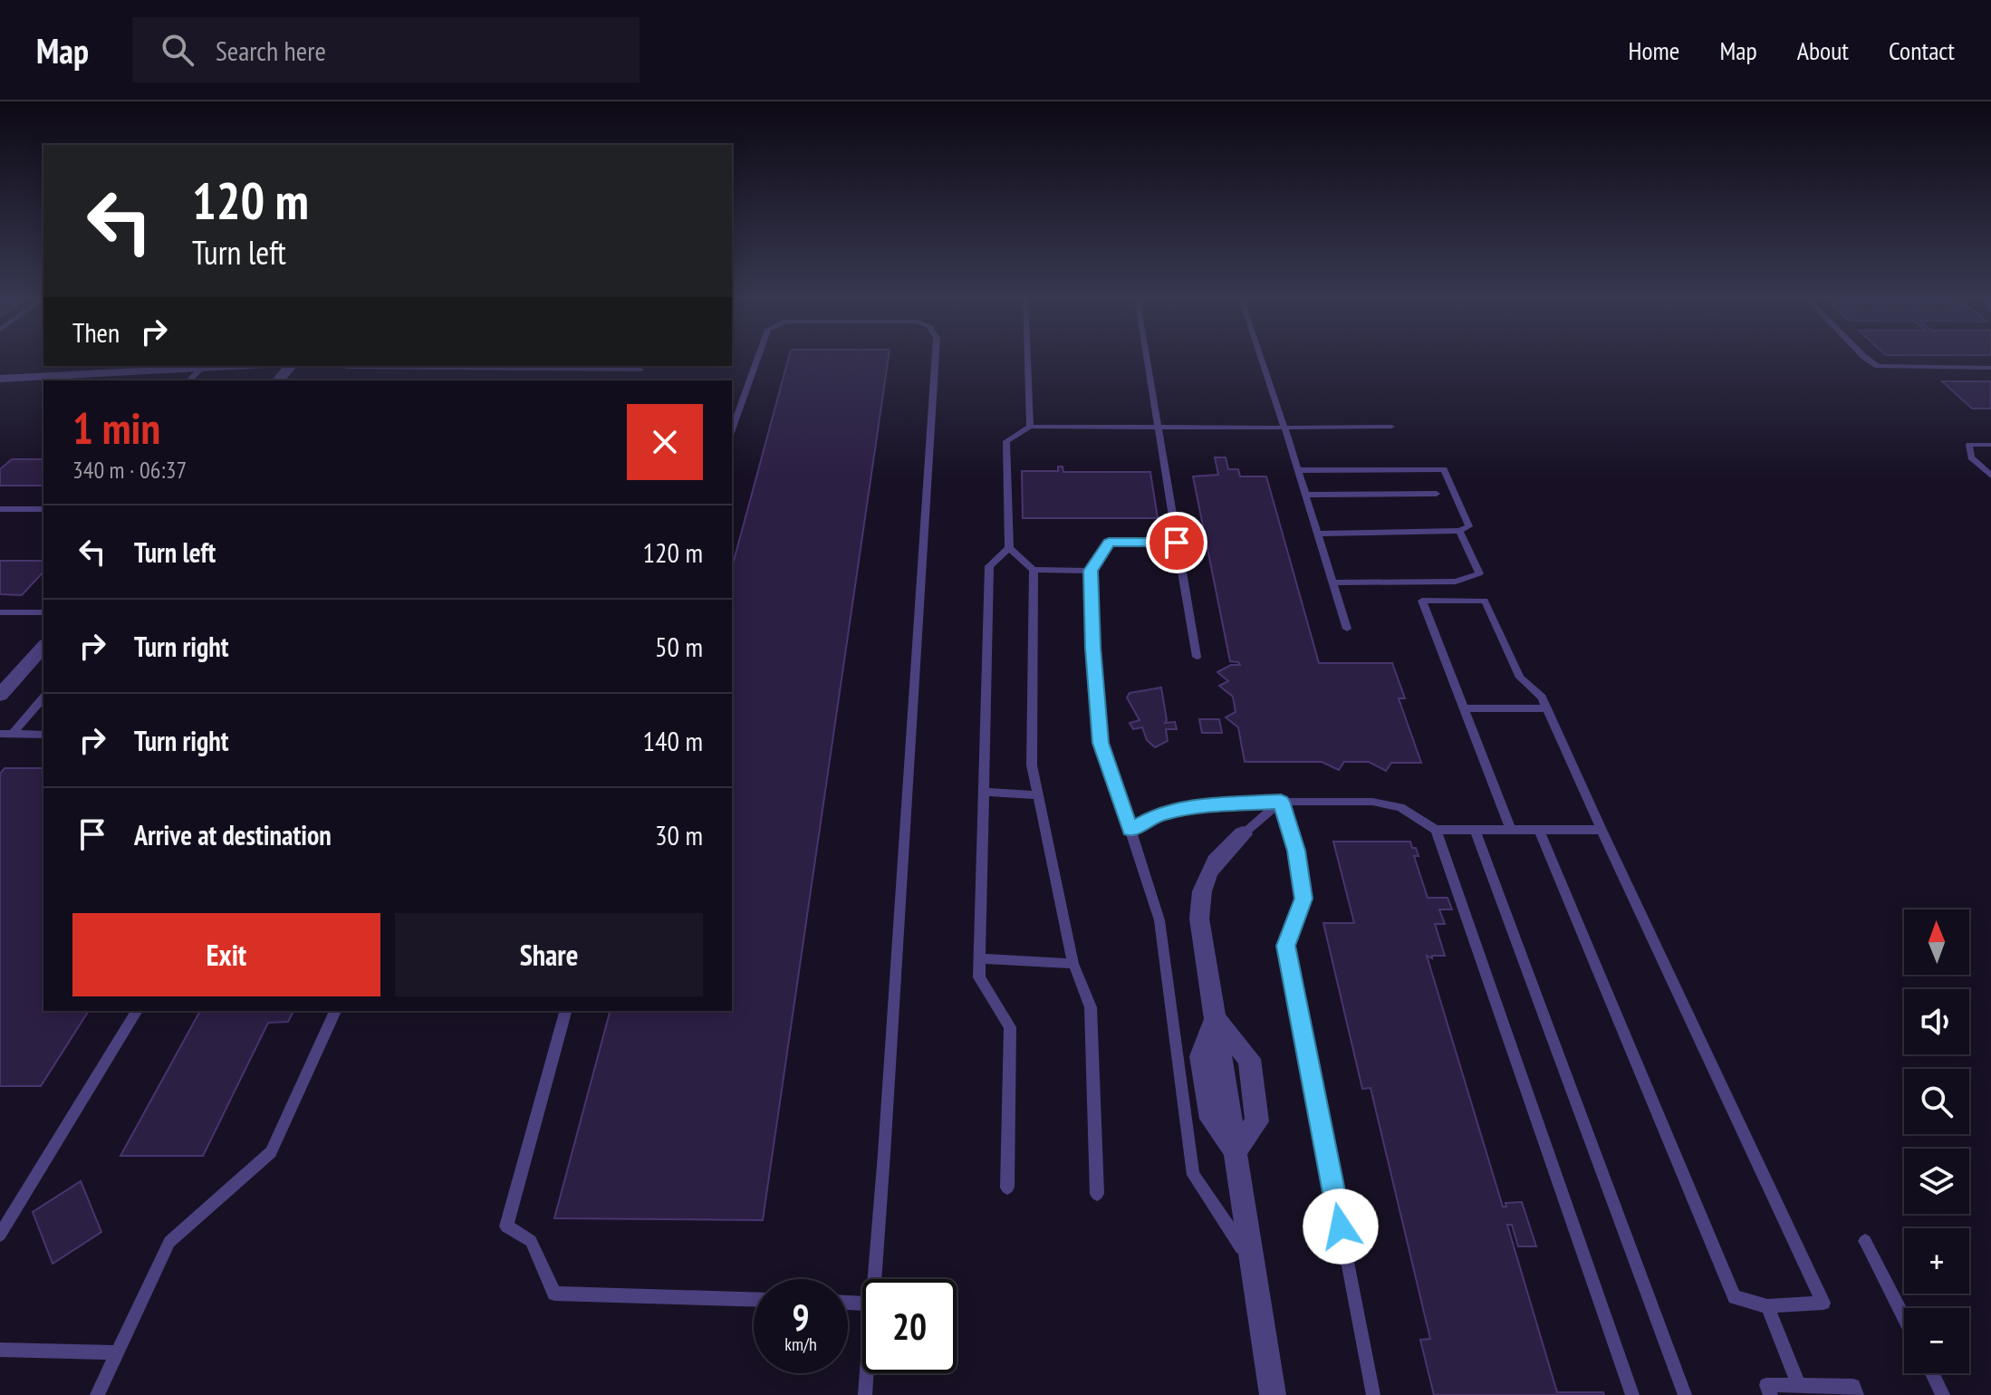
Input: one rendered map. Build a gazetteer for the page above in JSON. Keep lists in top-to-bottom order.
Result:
{
  "north": "top",
  "page": {
    "header": "Map",
    "search": "Search here",
    "nav": [
      "Home",
      "Map",
      "About",
      "Contact"
    ],
    "turn": ["120 m", "Turn left"],
    "then": "Then",
    "heading": ["1 min", "340 m · 06:37"],
    "list": [
      {
        "name": "Turn left",
        "value": "120 m"
      },
      {
        "name": "Turn right",
        "value": "50 m"
      },
      {
        "name": "Turn right",
        "value": "140 m"
      },
      {
        "name": "Arrive at destination",
        "value": "30 m"
      }
    ],
    "buttons": ["Exit", "Share"],
    "map_buttons": ["+", "−"],
    "speed": "9 km/h",
    "limit": "20"
  }
}
